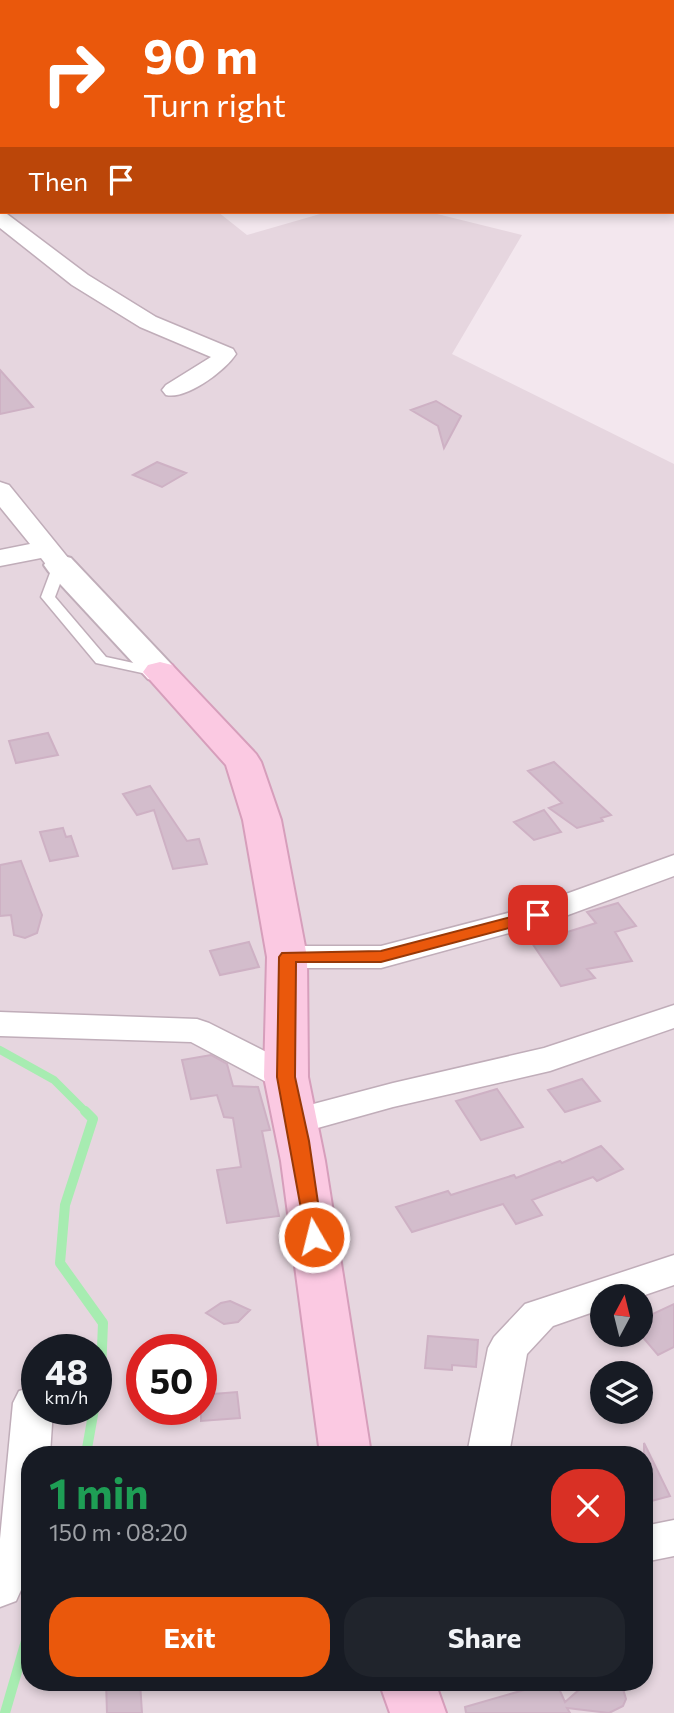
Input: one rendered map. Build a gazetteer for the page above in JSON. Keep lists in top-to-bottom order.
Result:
{
  "north": "top",
  "page": {
    "turn": ["90 m", "Turn right"],
    "then": "Then",
    "speed": "48 km/h",
    "limit": "50",
    "heading": ["1 min", "150 m · 08:20"],
    "buttons": ["Exit", "Share"]
  }
}
